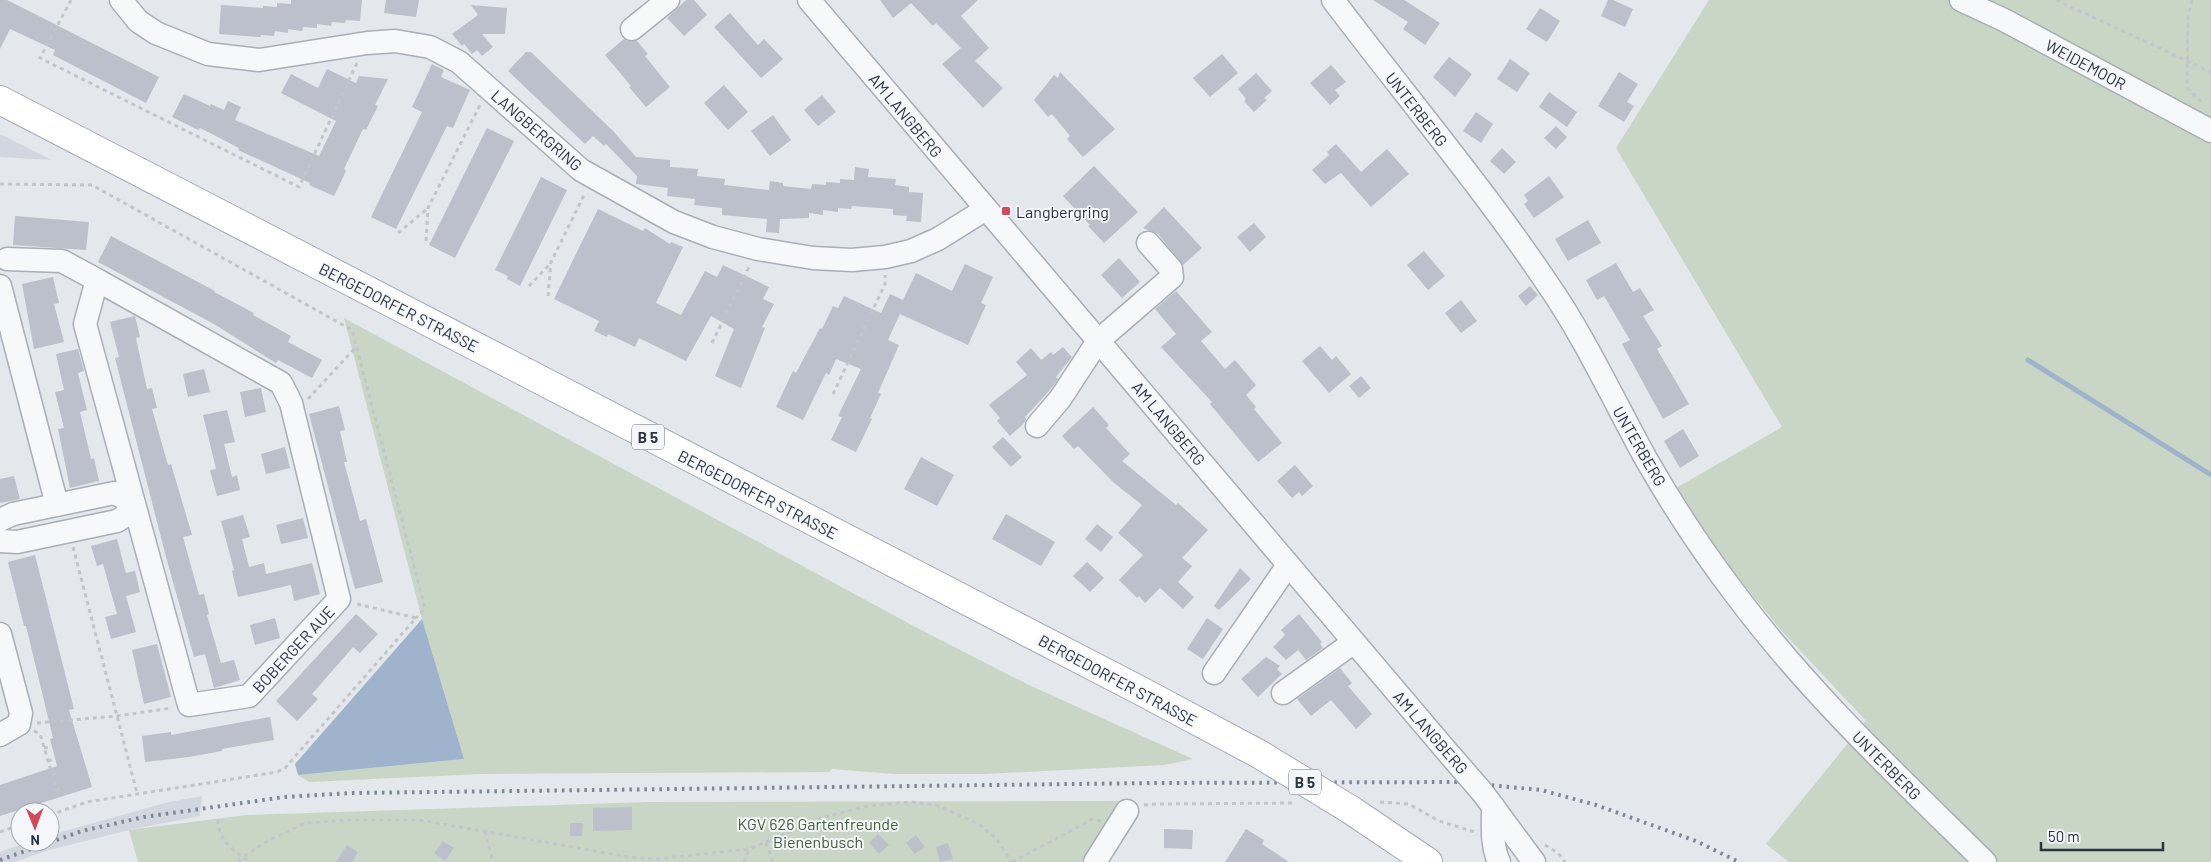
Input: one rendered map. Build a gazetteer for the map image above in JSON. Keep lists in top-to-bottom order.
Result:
{
  "streets": {
    "main road": ["BERGEDORFER STRASSE", "B 5"],
    "street": [
      "WEIDEMOOR",
      "UNTERBERG",
      "AM LANGBERG",
      "LANGBERGRING",
      "BOBERGER AUE"
    ]
  },
  "crossings": [
    ["AM LANGBERG", "LANGBERGRING"]
  ],
  "parks": ["KGV 626 Gartenfreunde Bienenbusch"],
  "places": {
    "transit": ["Langbergring"]
  },
  "scale_bar": "50 m",
  "north": "bottom"
}
